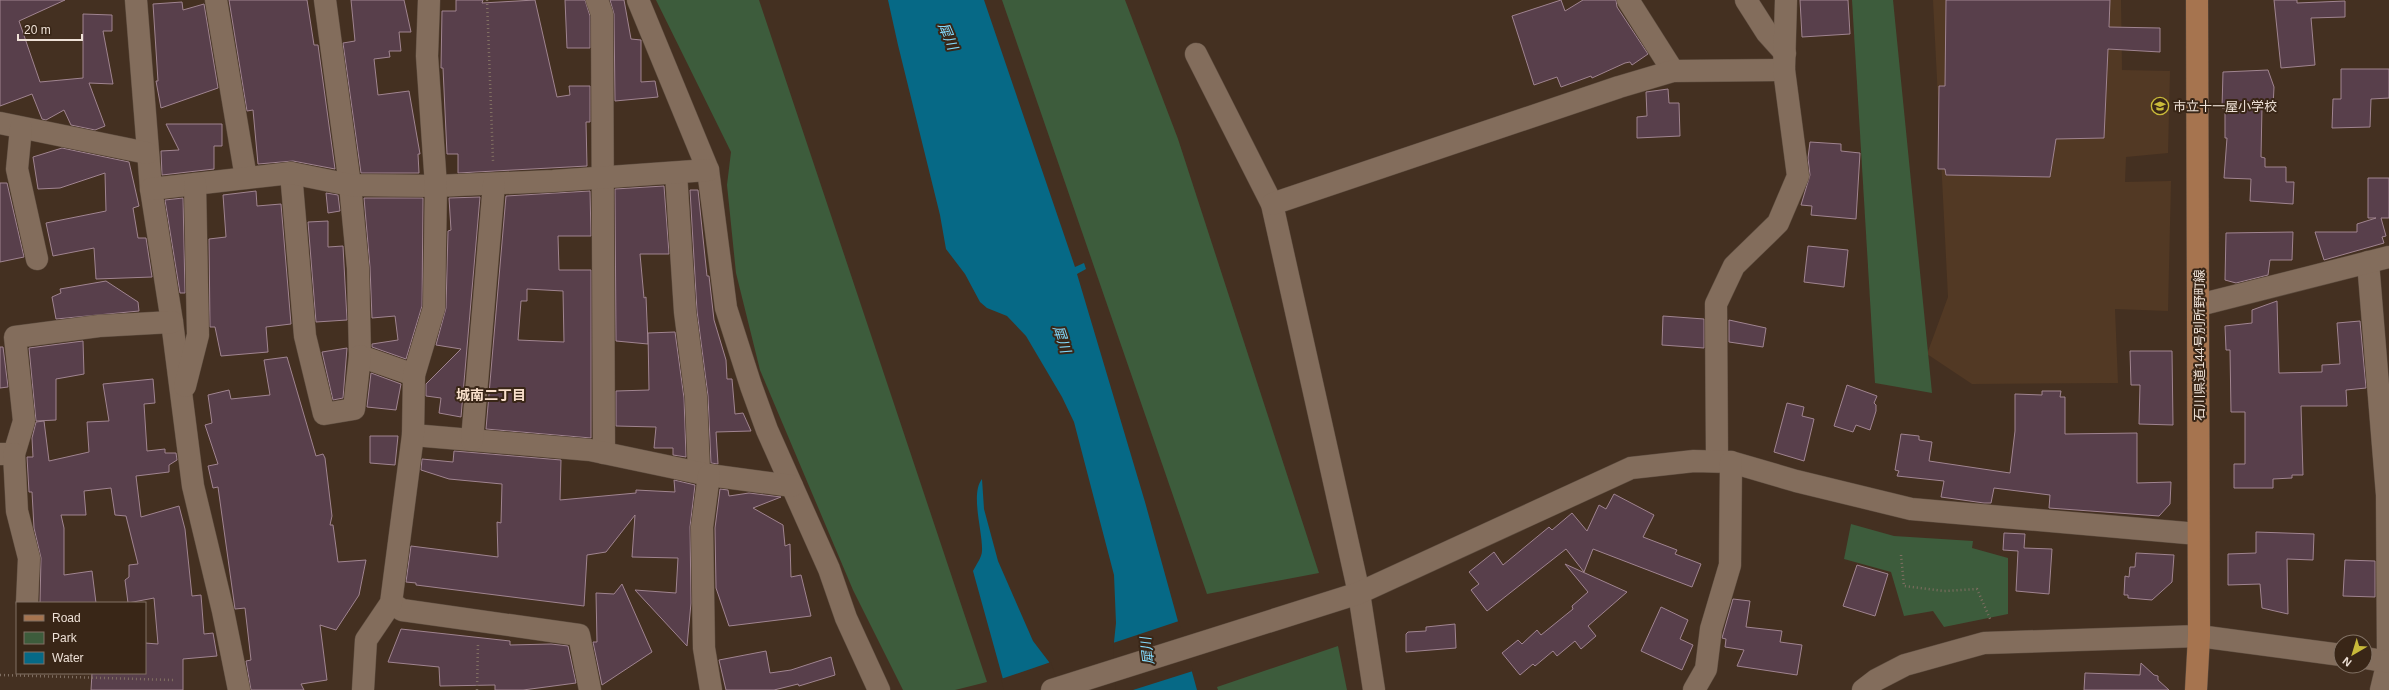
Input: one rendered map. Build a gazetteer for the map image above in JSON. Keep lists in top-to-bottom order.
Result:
{
  "streets": {
    "main road": ["石川県道144号別所野町線"]
  },
  "districts": ["城南二丁目"],
  "water": ["犀川"],
  "places": {
    "school or university": ["市立十一屋小学校"]
  },
  "legend": ["Road", "Park", "Water"],
  "scale_bar": "20 m",
  "north": "bottom left"
}
